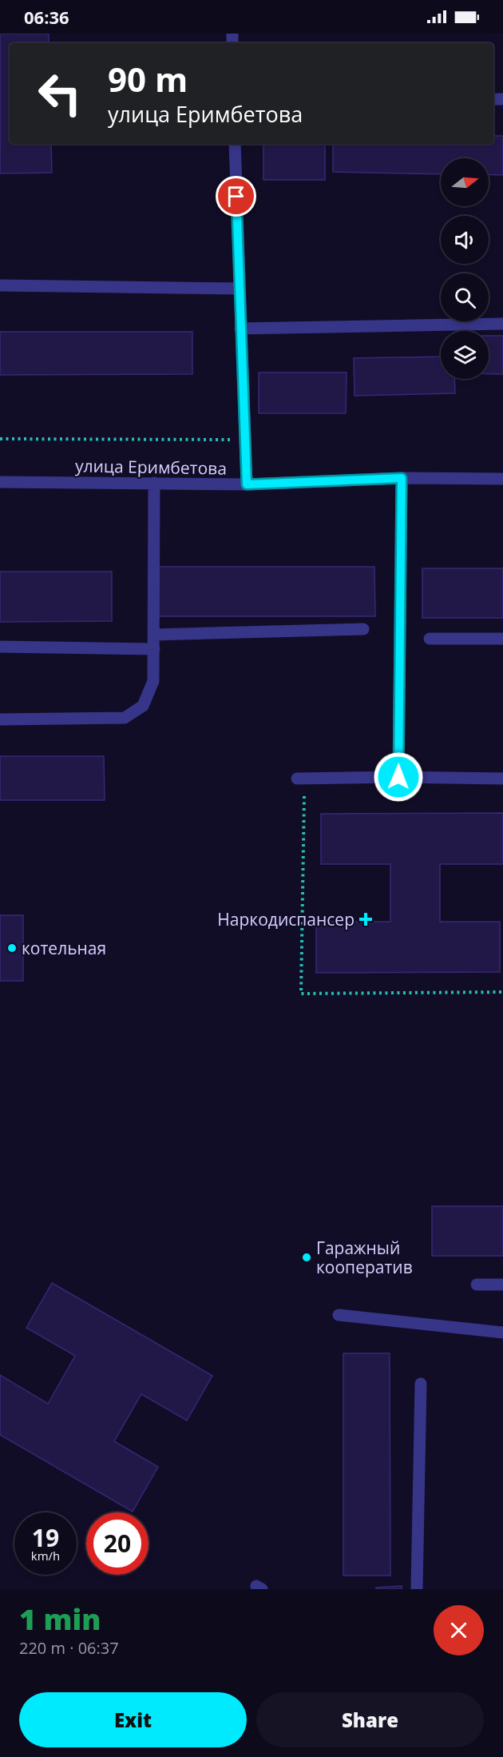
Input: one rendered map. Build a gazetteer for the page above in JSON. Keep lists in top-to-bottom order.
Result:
{
  "streets": {
    "street": ["улица Еримбетова"]
  },
  "places": {
    "health": ["Наркодиспансер"],
    "other": ["котельная", "Гаражный кооператив"]
  },
  "north": "right",
  "page": {
    "status": "06:36",
    "turn": ["90 m", "улица Еримбетова"],
    "speed": "19 km/h",
    "limit": "20",
    "heading": ["1 min", "220 m · 06:37"],
    "buttons": ["Exit", "Share"]
  }
}
